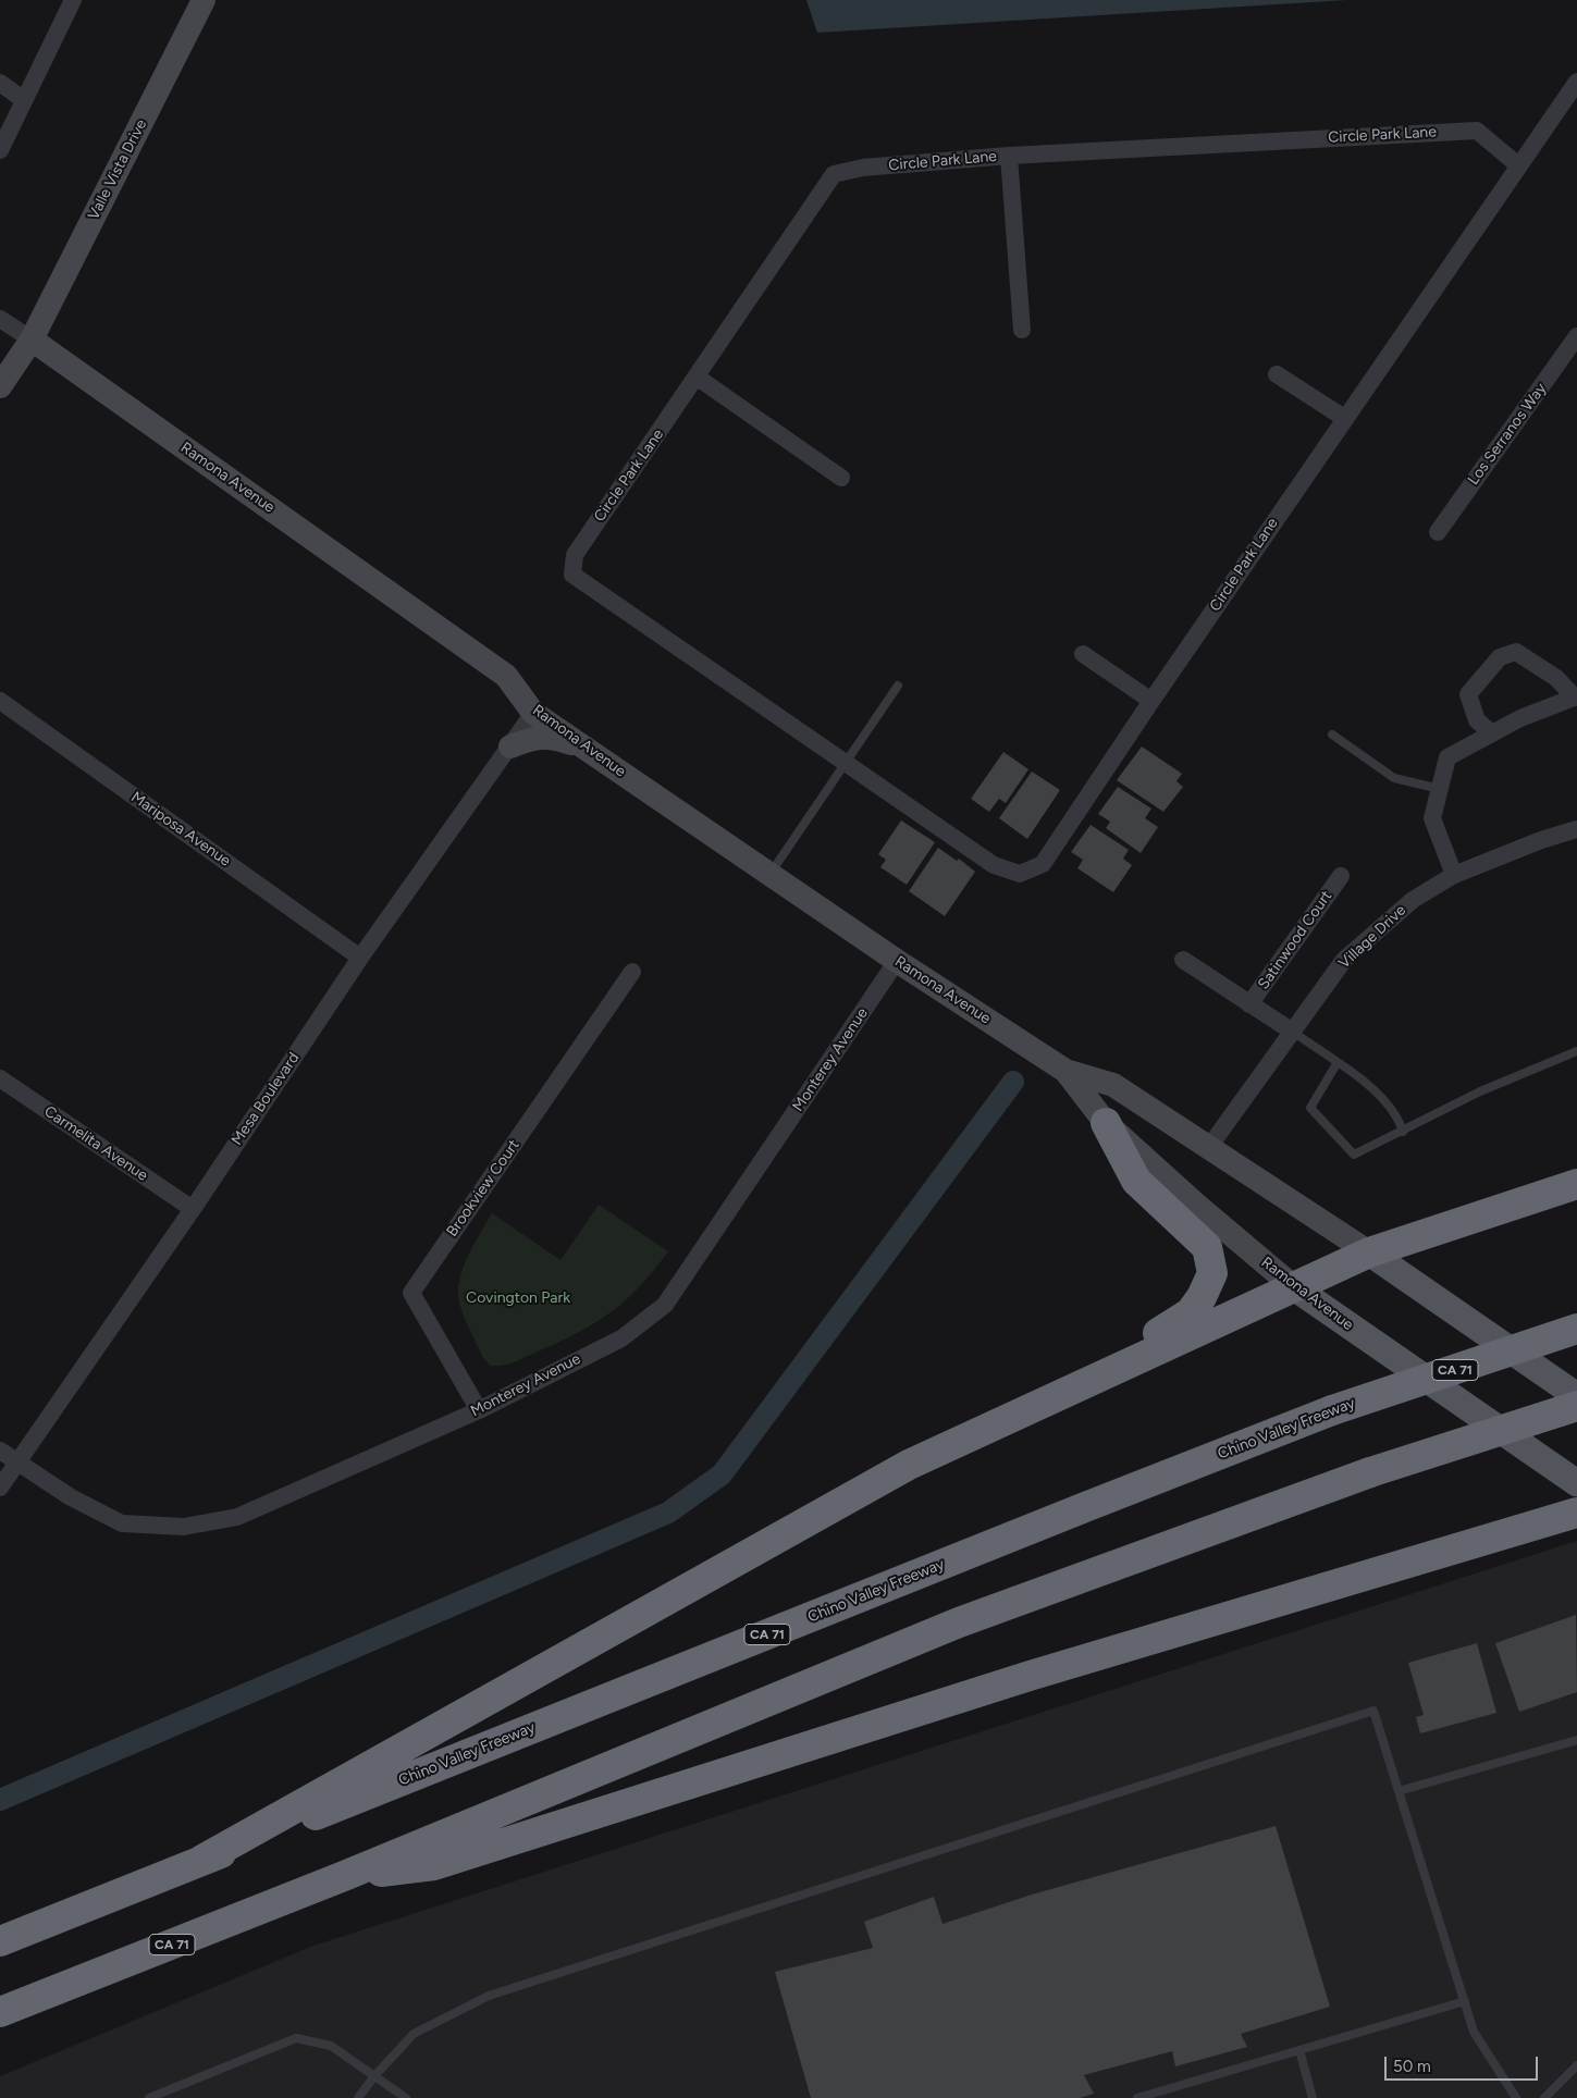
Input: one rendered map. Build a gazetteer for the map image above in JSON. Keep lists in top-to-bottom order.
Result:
{
  "streets": {
    "highway": ["CA 71", "Chino Valley Freeway"],
    "main road": ["Ramona Avenue"],
    "street": [
      "Circle Park Lane",
      "Valle Vista Drive",
      "Los Serranos Way",
      "Mariposa Avenue",
      "Village Drive",
      "Satinwood Court",
      "Monterey Avenue",
      "Mesa Boulevard",
      "Carmelita Avenue",
      "Brookview Court"
    ]
  },
  "crossings": [
    ["Valle Vista Drive", "Ramona Avenue"],
    ["Ramona Avenue", "Village Drive"],
    ["Ramona Avenue", "Monterey Avenue"],
    ["Ramona Avenue", "Mesa Boulevard"],
    ["Mariposa Avenue", "Mesa Boulevard"],
    ["Village Drive", "Satinwood Court"],
    ["Monterey Avenue", "Mesa Boulevard"],
    ["Monterey Avenue", "Brookview Court"],
    ["Mesa Boulevard", "Carmelita Avenue"]
  ],
  "parks": ["Covington Park"],
  "scale_bar": "50 m"
}
